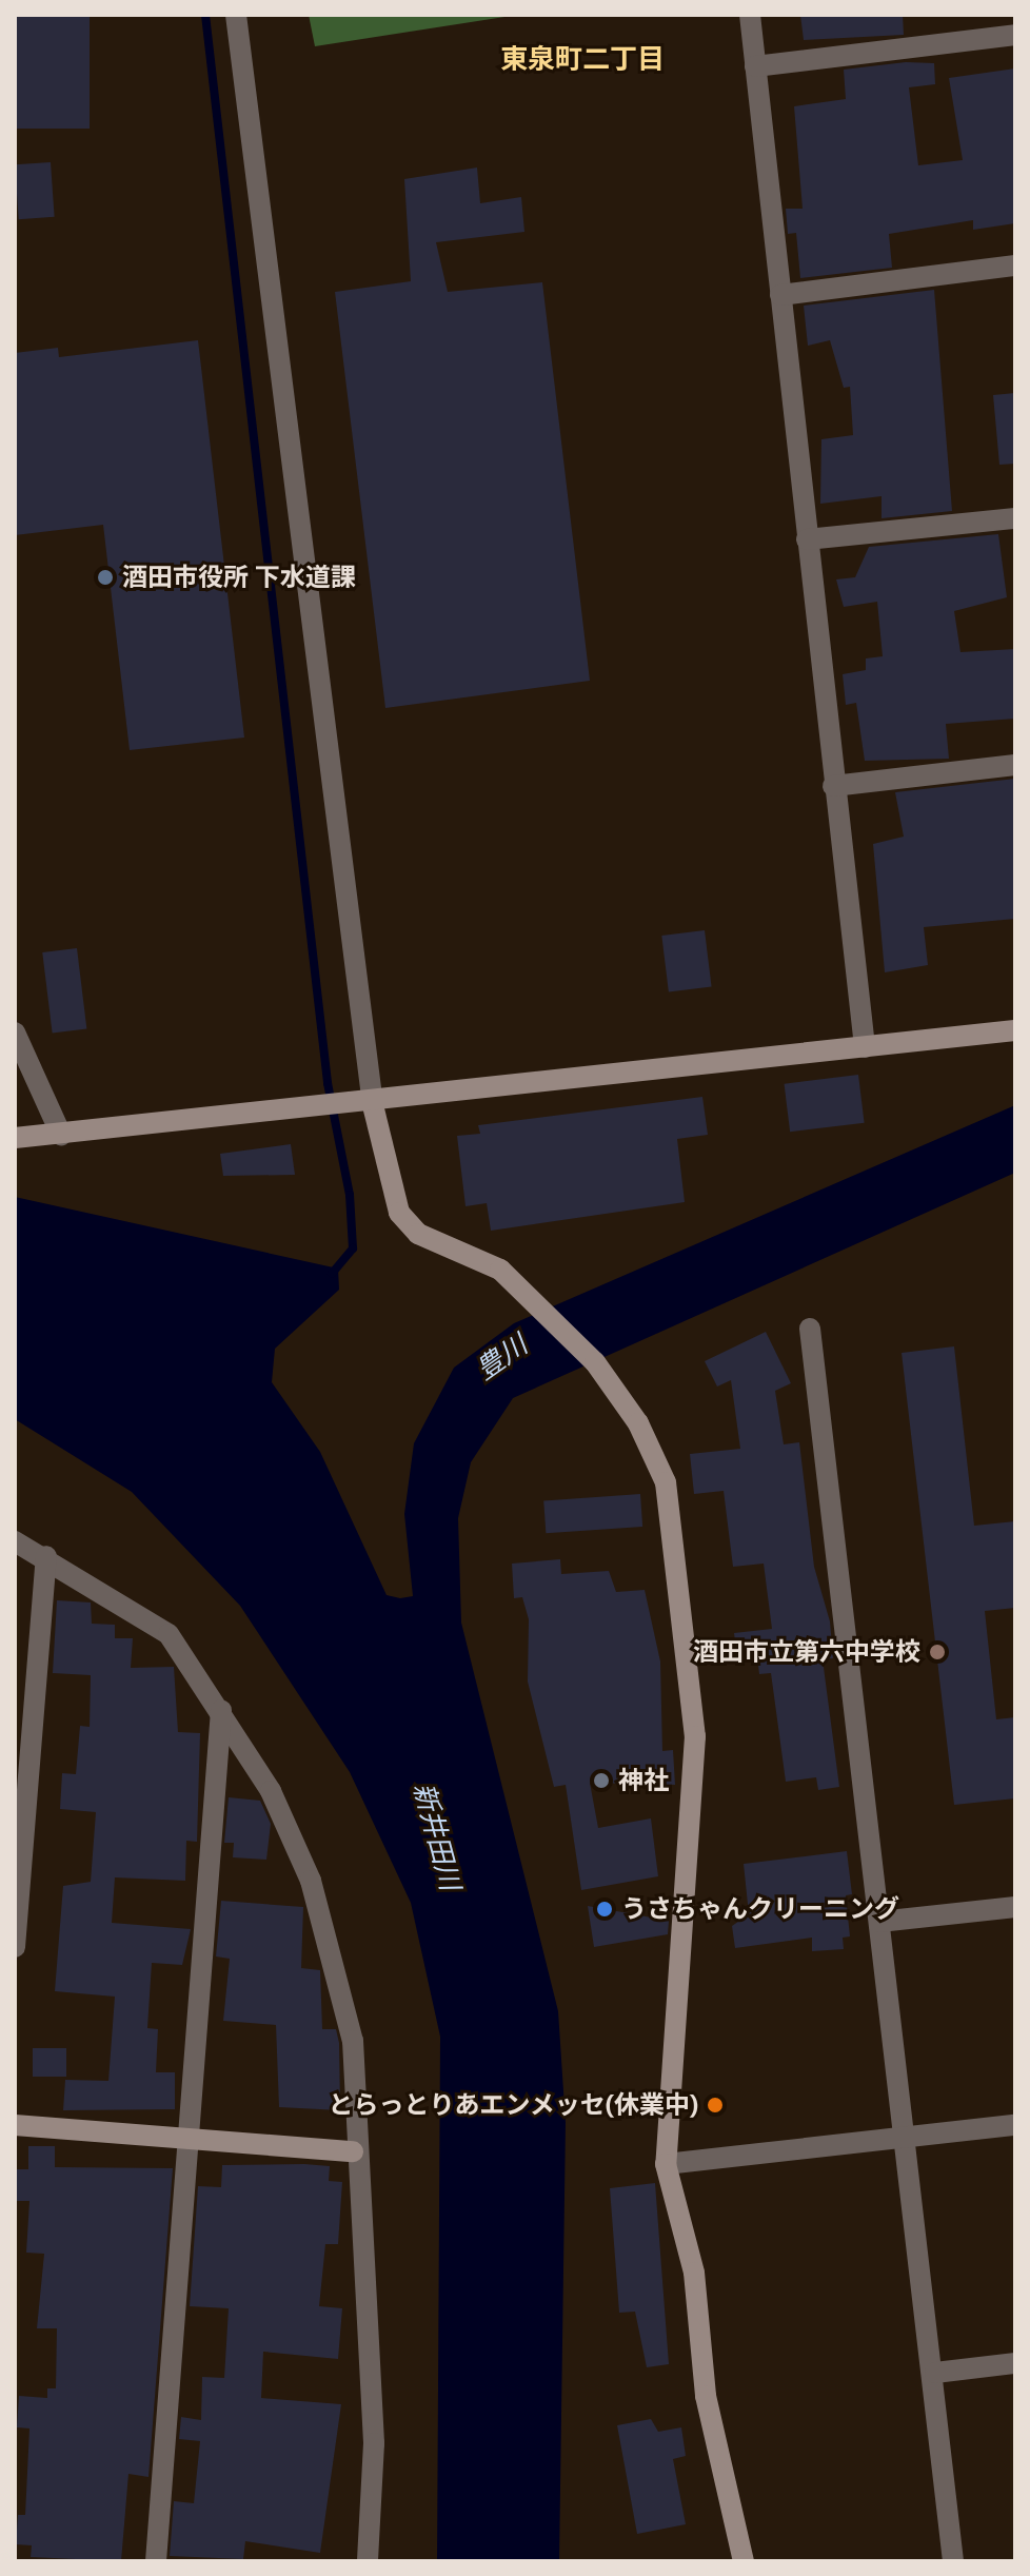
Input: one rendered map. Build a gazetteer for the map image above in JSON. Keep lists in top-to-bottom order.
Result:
{
  "districts": ["東泉町二丁目"],
  "water": ["豊川", "新井田川"],
  "places": [
    "酒田市役所 下水道課",
    "酒田市立第六中学校",
    "神社",
    "うさちゃんクリーニング",
    "とらっとりあエンメッセ(休業中)"
  ]
}
